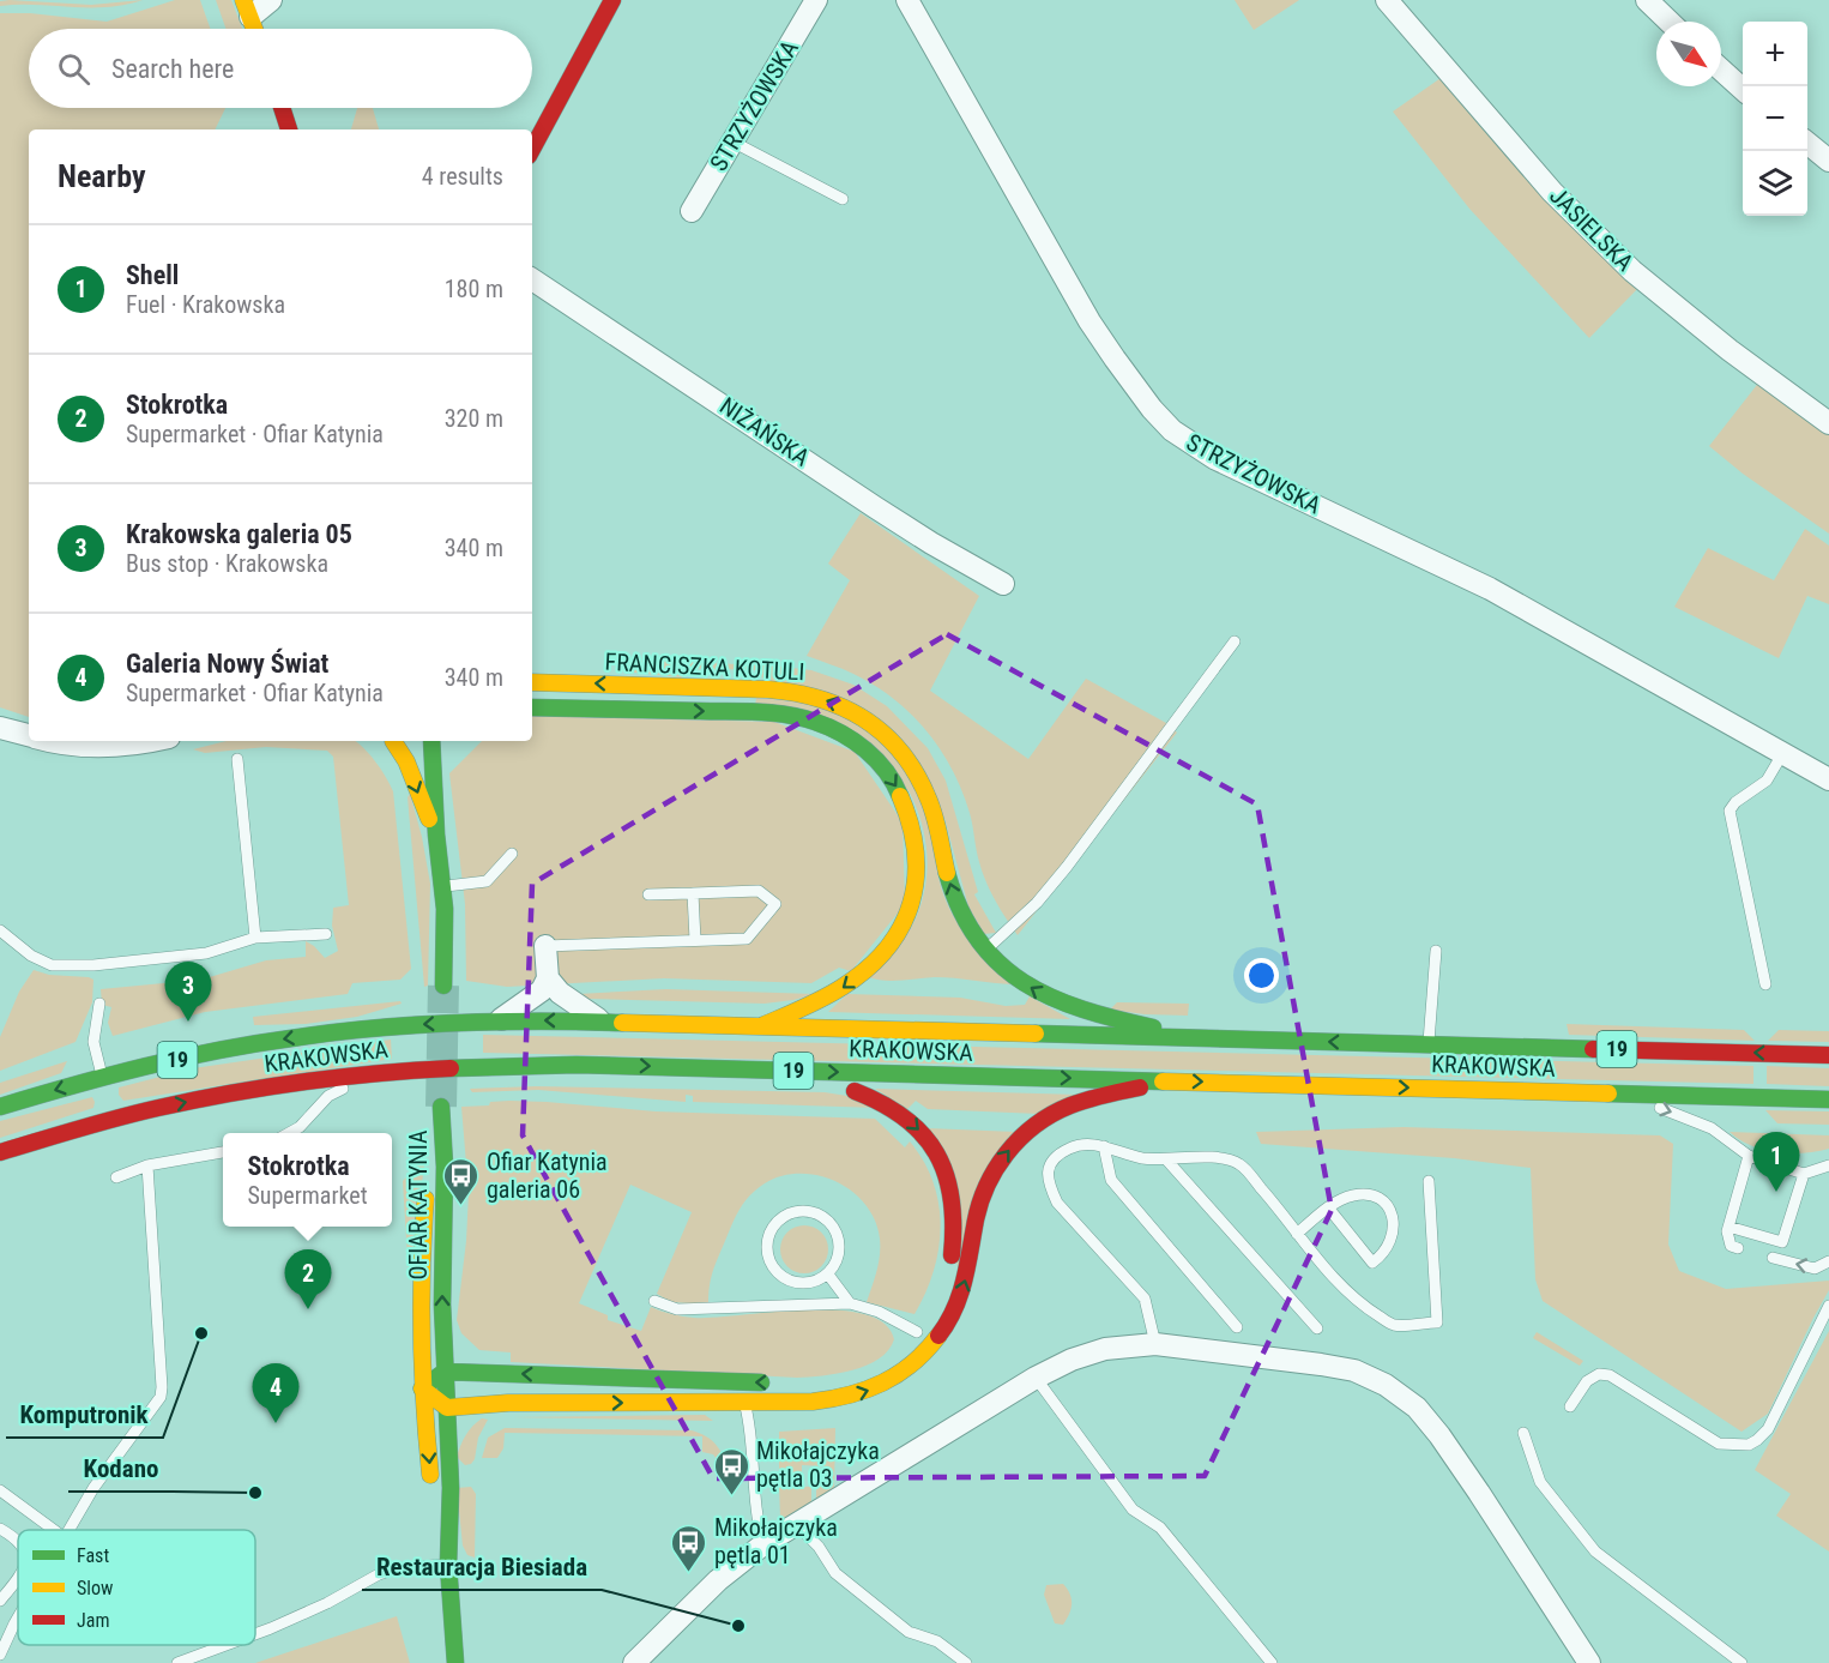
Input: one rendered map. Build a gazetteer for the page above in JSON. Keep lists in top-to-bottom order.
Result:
{
  "streets": {
    "street": [
      "STRZYŻOWSKA",
      "JASIELSKA",
      "NIŻAŃSKA",
      "FRANCISZKA KOTULI",
      "19",
      "KRAKOWSKA",
      "OFIAR KATYNIA"
    ]
  },
  "crossings": [
    ["FRANCISZKA KOTULI", "KRAKOWSKA"]
  ],
  "places": {
    "bus stop": ["Ofiar Katynia galeria 06", "Mikołajczyka pętla 03", "Mikołajczyka pętla 01"],
    "other": ["Komputronik", "Kodano", "Restauracja Biesiada"]
  },
  "legend": ["Fast", "Slow", "Jam"],
  "north": "bottom right",
  "page": {
    "map_buttons": ["+", "−"],
    "search": "Search here",
    "heading": ["Nearby", "4 results"],
    "list": [
      {
        "mark": "1",
        "name": "Shell",
        "note": "Fuel · Krakowska",
        "value": "180 m"
      },
      {
        "mark": "2",
        "name": "Stokrotka",
        "note": "Supermarket · Ofiar Katynia",
        "value": "320 m"
      },
      {
        "mark": "3",
        "name": "Krakowska galeria 05",
        "note": "Bus stop · Krakowska",
        "value": "340 m"
      },
      {
        "mark": "4",
        "name": "Galeria Nowy Świat",
        "note": "Supermarket · Ofiar Katynia",
        "value": "340 m"
      }
    ],
    "pins": [
      "3",
      "1",
      "2",
      "4"
    ],
    "popup": ["Stokrotka", "Supermarket"]
  }
}
